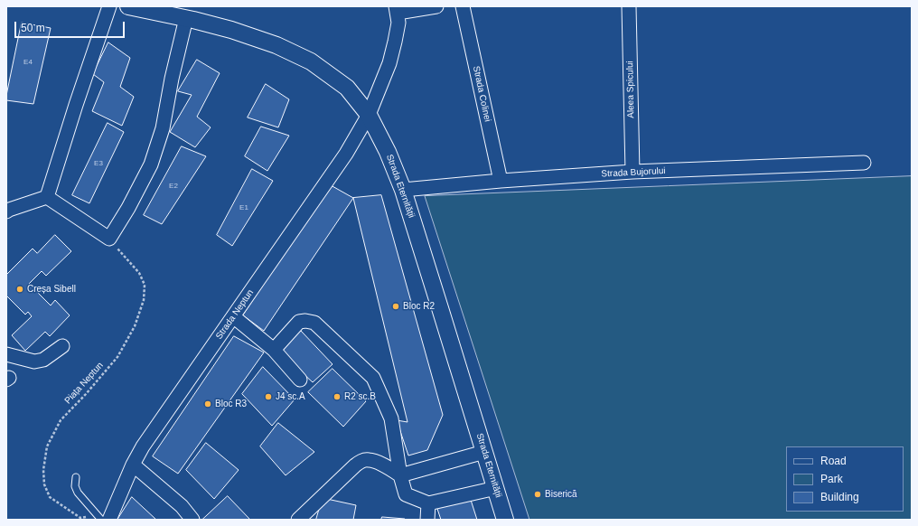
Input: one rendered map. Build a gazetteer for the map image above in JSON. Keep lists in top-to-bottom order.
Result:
{
  "streets": {
    "street": [
      "Aleea Spicului",
      "Strada Colinei",
      "Strada Bujorului",
      "Strada Eternității",
      "Strada Neptun"
    ],
    "path": ["Piața Neptun"]
  },
  "crossings": [
    ["Aleea Spicului", "Strada Bujorului"],
    ["Strada Colinei", "Strada Bujorului"],
    ["Strada Bujorului", "Strada Eternității"],
    ["Strada Eternității", "Strada Neptun"]
  ],
  "places": [
    "Creșa Sibell",
    "Bloc R2",
    "J4 sc.A",
    "R2 sc.B",
    "Bloc R3",
    "Biserică"
  ],
  "house_numbers": [
    "E4",
    "E3",
    "E2",
    "E1"
  ],
  "legend": ["Road", "Park", "Building"],
  "scale_bar": "50 m"
}
